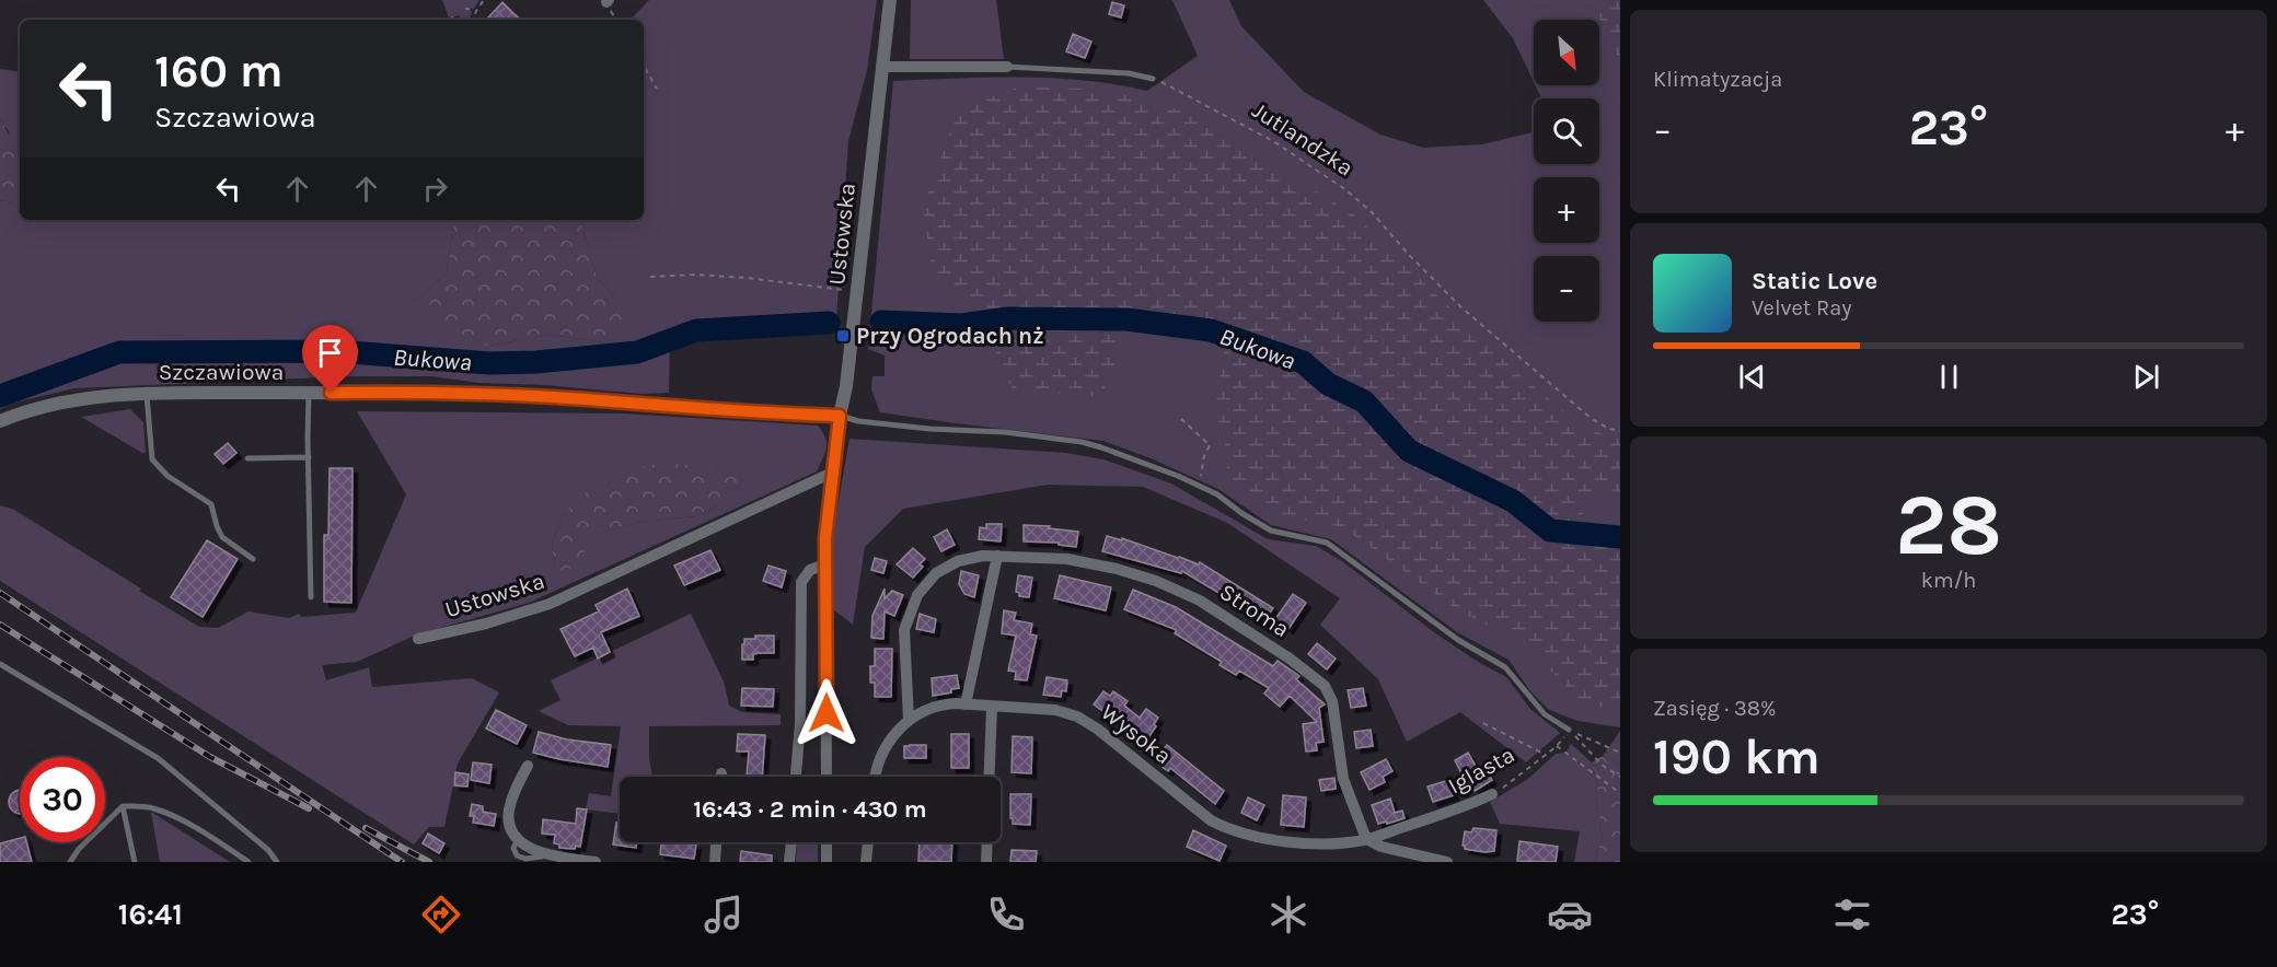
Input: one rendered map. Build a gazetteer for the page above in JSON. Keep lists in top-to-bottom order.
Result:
{
  "streets": {
    "street": [
      "Ustowska",
      "Szczawiowa",
      "Stroma",
      "Wysoka",
      "Iglasta"
    ],
    "path": ["Jutlandzka"]
  },
  "crossings": [
    ["Ustowska", "Szczawiowa"],
    ["Stroma", "Wysoka"],
    ["Stroma", "Iglasta"],
    ["Wysoka", "Iglasta"]
  ],
  "water": ["Bukowa"],
  "places": {
    "transit": ["Przy Ogrodach nż"]
  },
  "north": "bottom right",
  "page": {
    "tile": [
      "Klimatyzacja",
      ["28", "km/h"],
      ["Zasięg · 38%", "190 km"]
    ],
    "map_buttons": ["+", "−"],
    "turn": ["160 m", "Szczawiowa"],
    "heat": ["−", "23°", "+"],
    "song": ["Static Love", "Velvet Ray"],
    "limit": "30",
    "trip": "16:43 · 2 min · 430 m",
    "tabs": ["16:41", "23°"]
  }
}
